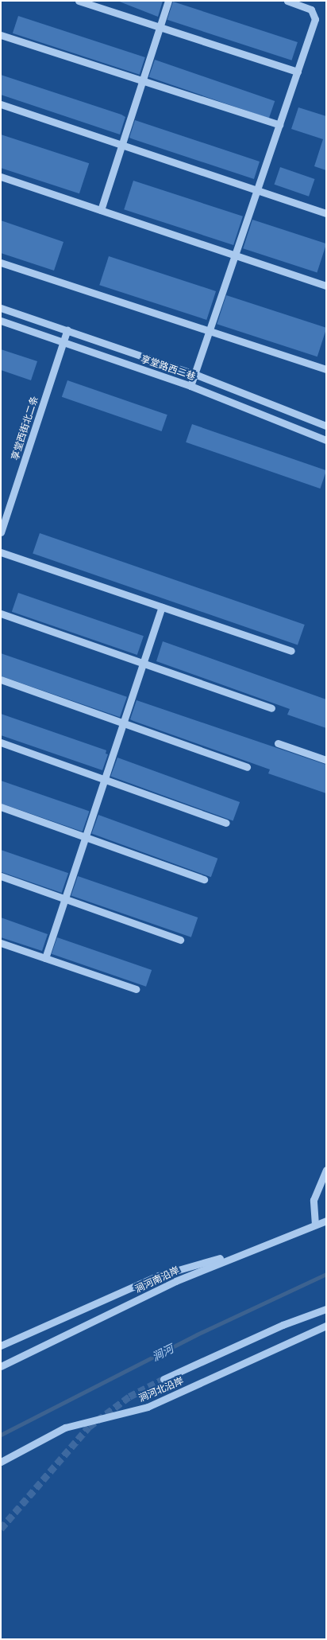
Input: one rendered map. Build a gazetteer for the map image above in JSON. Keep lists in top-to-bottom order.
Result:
{
  "streets": {
    "street": [
      "享堂路西二巷",
      "享堂西街北二条",
      "涧河南沿岸",
      "涧河北沿岸"
    ]
  },
  "crossings": [
    ["享堂路西二巷", "享堂西街北二条"]
  ],
  "water": ["涧河"]
}
